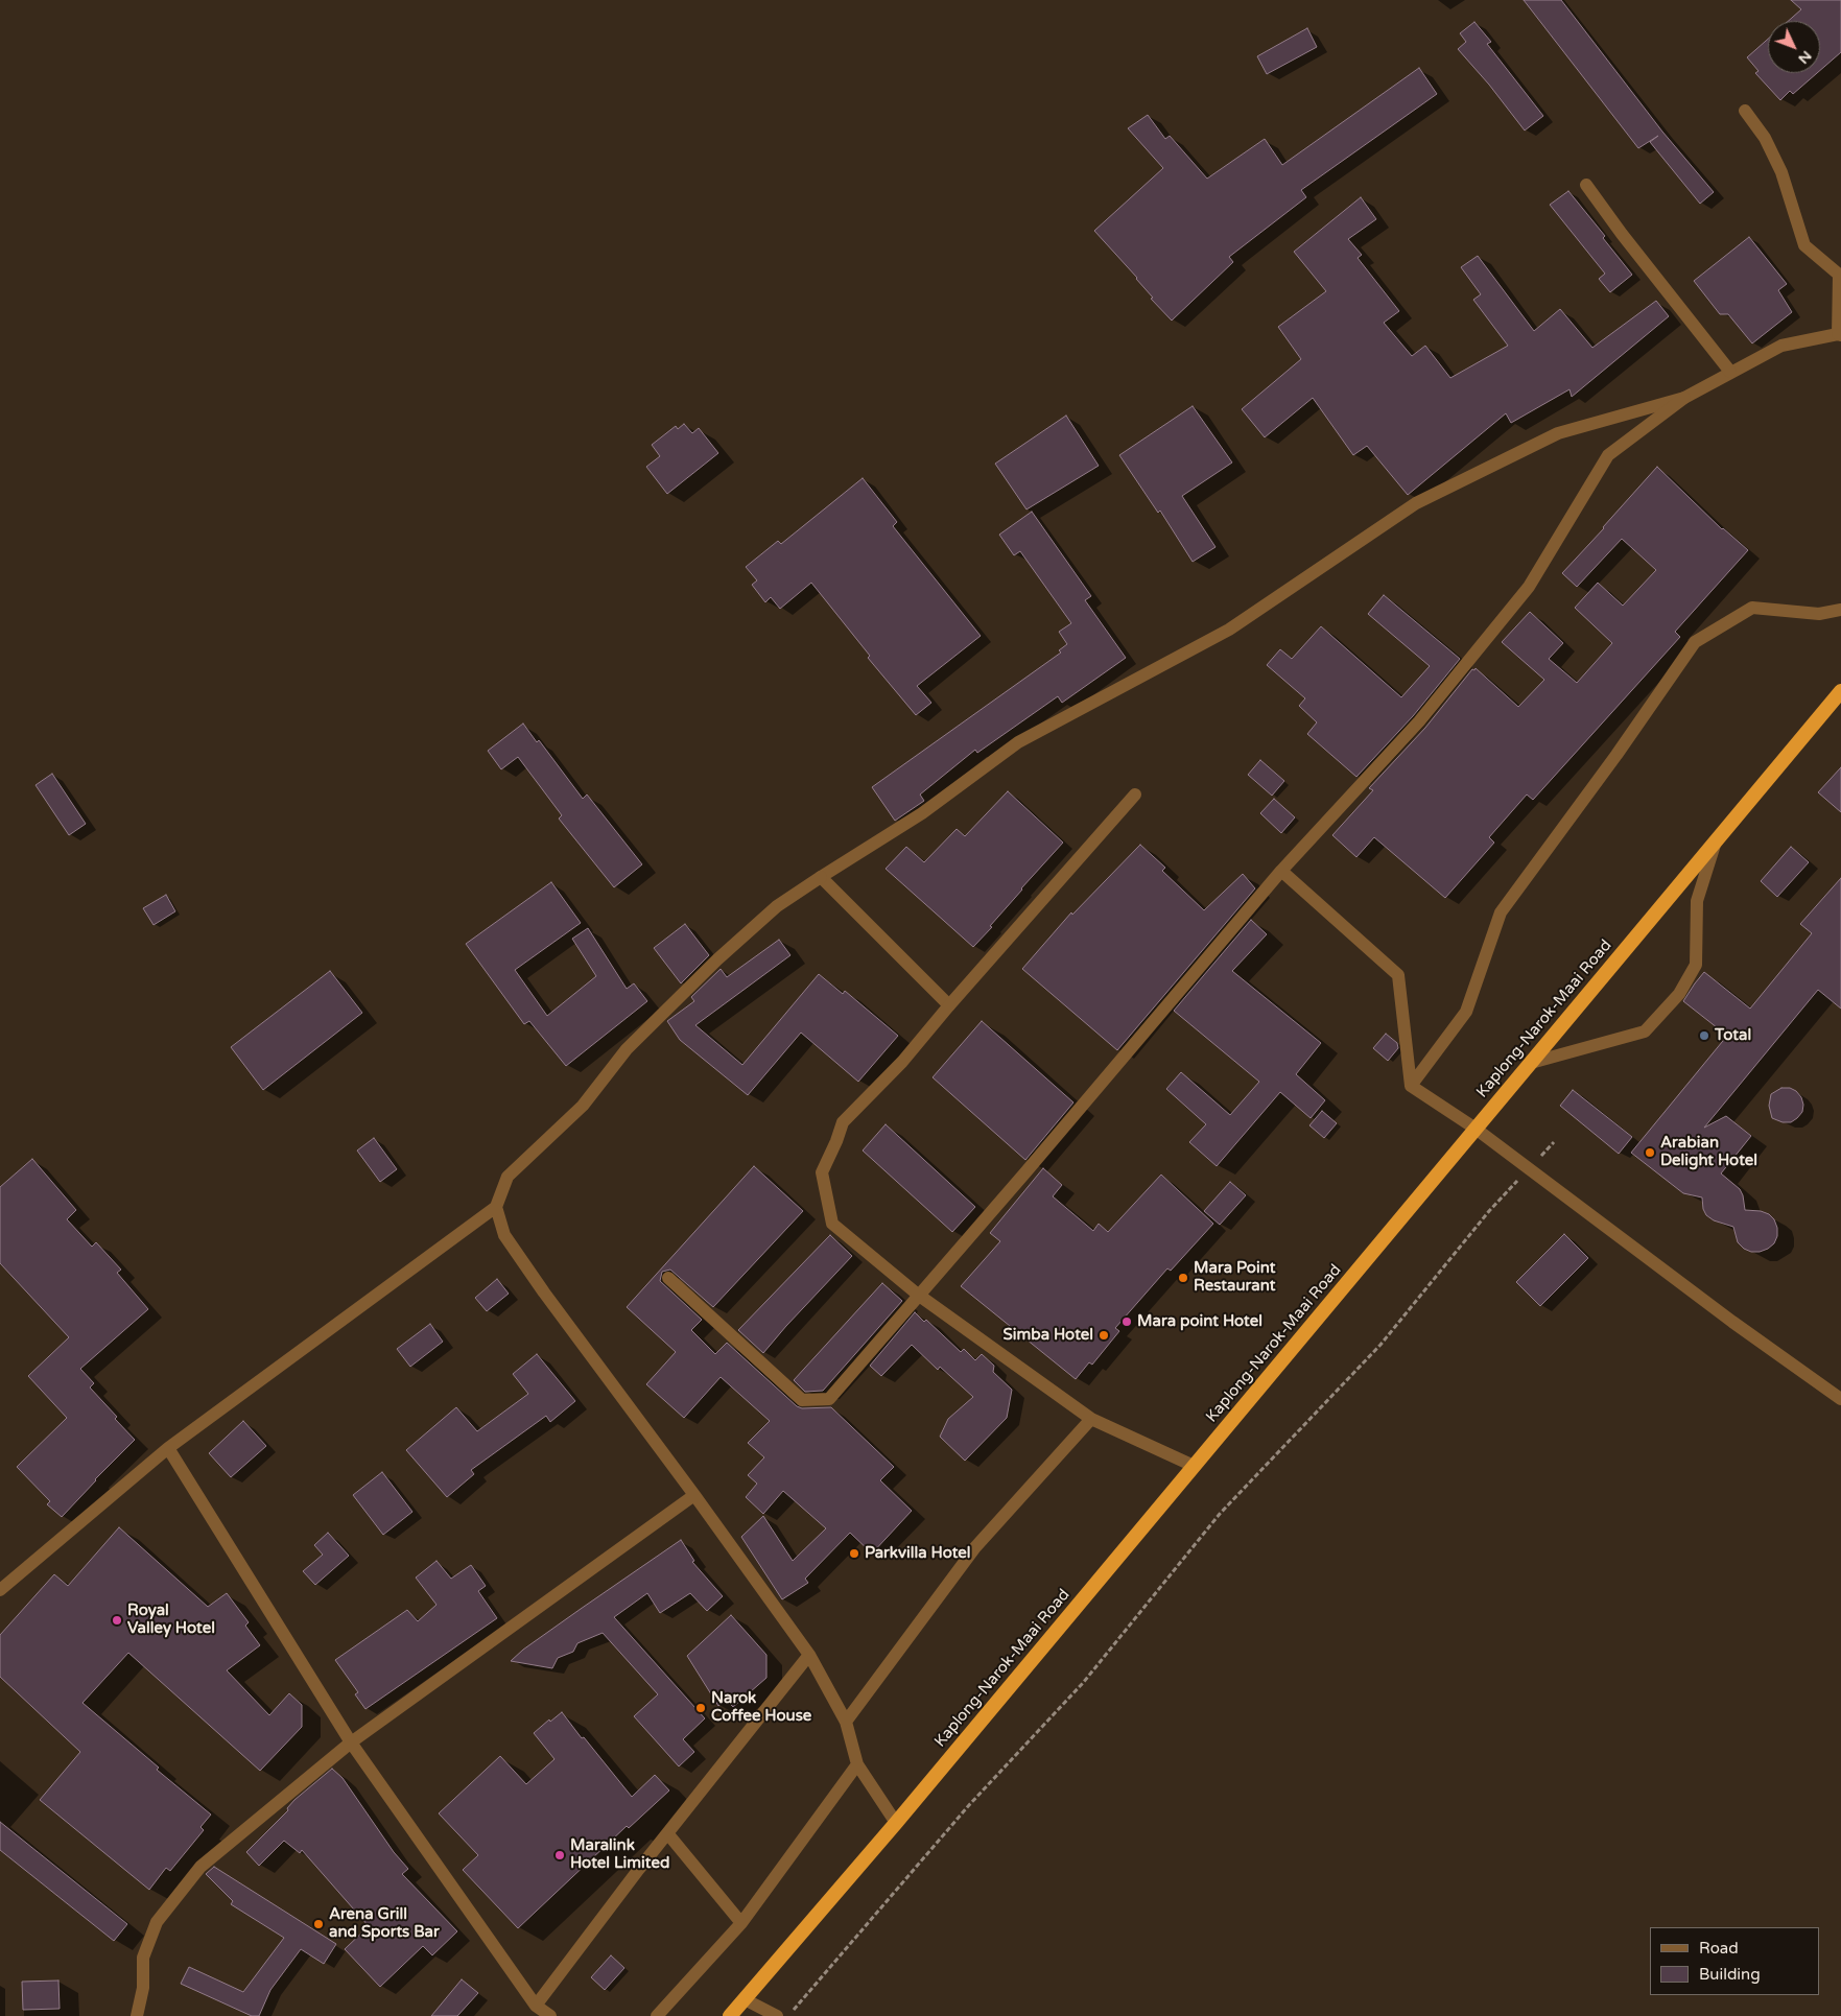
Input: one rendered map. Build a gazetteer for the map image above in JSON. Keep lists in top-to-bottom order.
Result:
{
  "streets": {
    "highway": ["Kaplong-Narok-Maai Road"]
  },
  "places": [
    "Total",
    "Arabian Delight Hotel",
    "Mara Point Restaurant",
    "Mara point Hotel",
    "Simba Hotel",
    "Parkvilla Hotel",
    "Royal Valley Hotel",
    "Narok Coffee House",
    "Maralink Hotel Limited",
    "Arena Grill and Sports Bar"
  ],
  "legend": ["Road", "Building"],
  "north": "bottom right"
}
